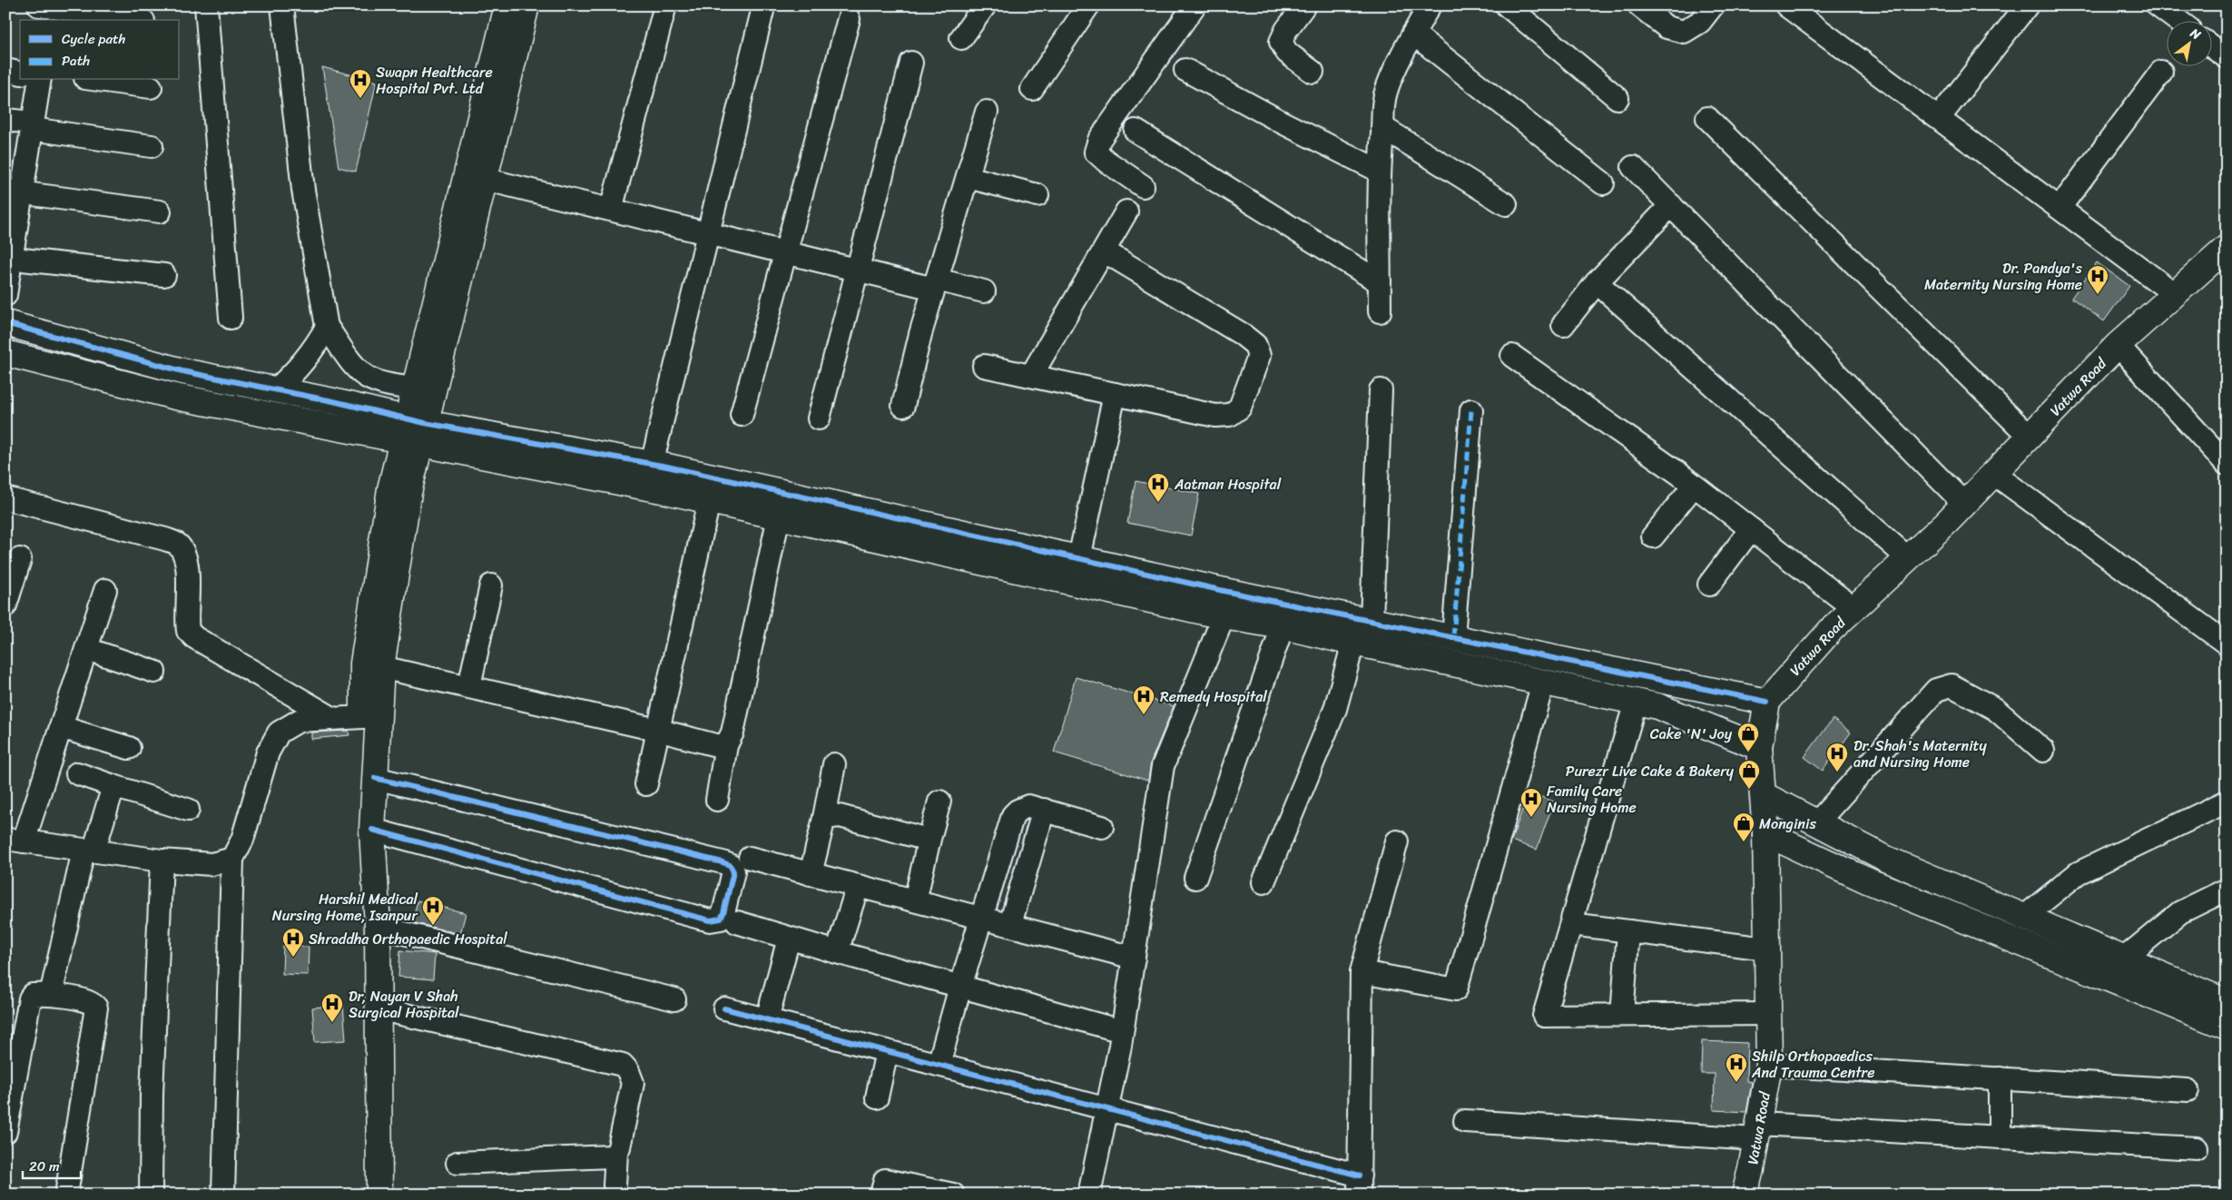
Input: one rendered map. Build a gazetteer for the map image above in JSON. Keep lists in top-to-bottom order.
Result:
{
  "streets": {
    "street": ["Vatwa Road"]
  },
  "places": {
    "hospital": [
      "Swapn Healthcare Hospital Pvt. Ltd",
      "Dr. Pandya's Maternity Nursing Home",
      "Aatman Hospital",
      "Remedy Hospital",
      "Dr. Shah's Maternity and Nursing Home",
      "Family Care Nursing Home",
      "Harshil Medical Nursing Home, Isanpur",
      "Shraddha Orthopaedic Hospital",
      "Dr, Nayan V Shah Surgical Hospital",
      "Shilp Orthopaedics And Trauma Centre"
    ],
    "shop": ["Cake 'N' Joy", "Purezr Live Cake & Bakery", "Monginis"]
  },
  "legend": ["Cycle path", "Path"],
  "scale_bar": "20 m",
  "north": "top right"
}
